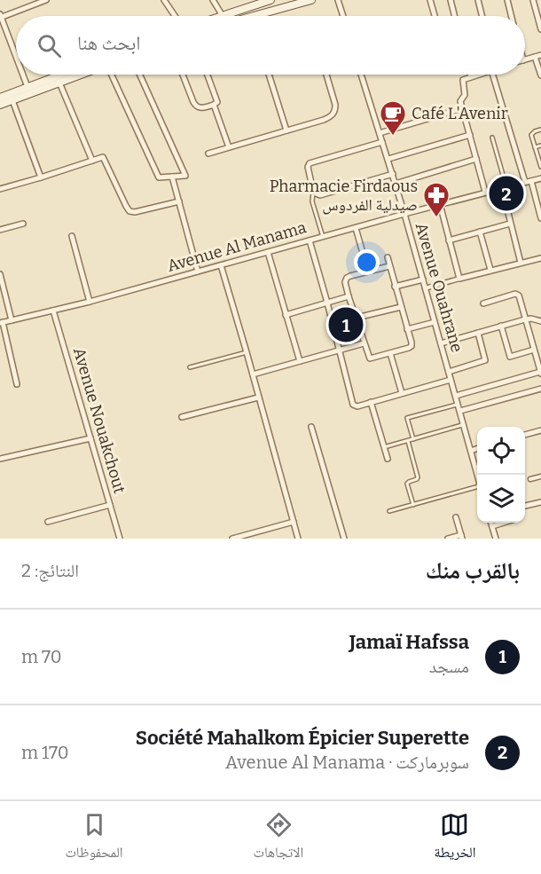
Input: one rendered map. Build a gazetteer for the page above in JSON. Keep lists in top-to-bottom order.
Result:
{
  "streets": {
    "street": ["Avenue Al Manama", "Avenue Ouahrane", "Avenue Nouakchout"]
  },
  "crossings": [
    ["Avenue Al Manama", "Avenue Ouahrane"],
    ["Avenue Al Manama", "Avenue Nouakchout"]
  ],
  "places": {
    "cafe": ["Café L'Avenir"],
    "pharmacy": ["Pharmacie Firdaous صيدلية الفردوس"]
  },
  "page": {
    "search": "ابحث هنا",
    "pins": ["2", "1"],
    "heading": ["بالقرب منك", "النتائج: 2"],
    "list": [
      {
        "mark": "1",
        "name": "Jamaï Hafssa",
        "note": "مسجد",
        "value": "70 m"
      },
      {
        "mark": "2",
        "name": "Société Mahalkom Épicier Superette",
        "note": "سوبرماركت · Avenue Al Manama",
        "value": "170 m"
      }
    ],
    "nav": ["الخريطة", "الاتجاهات", "المحفوظات"]
  }
}
